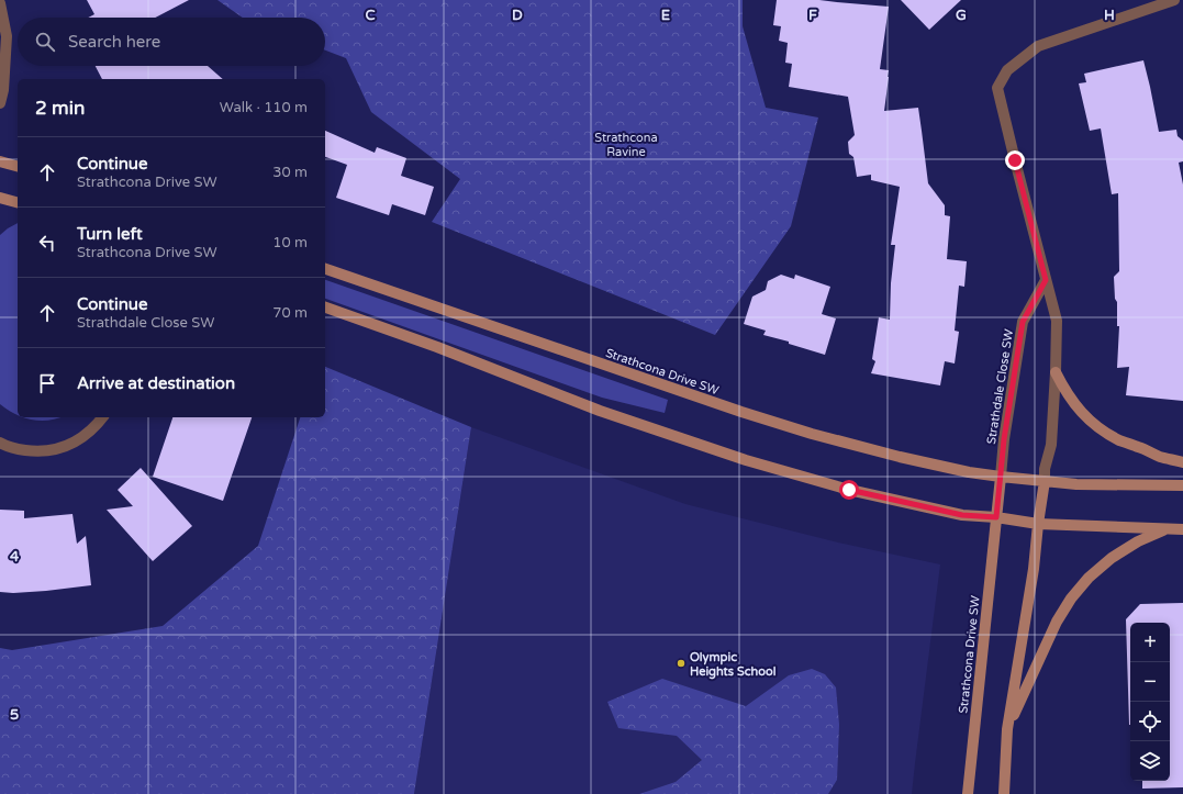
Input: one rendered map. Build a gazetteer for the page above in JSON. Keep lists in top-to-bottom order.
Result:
{
  "streets": {
    "street": ["Strathcona Drive SW", "Strathdale Close SW"]
  },
  "crossings": [
    ["Strathcona Drive SW", "Strathdale Close SW"]
  ],
  "parks": ["Strathcona Ravine"],
  "places": ["Olympic Heights School"],
  "page": {
    "search": "Search here",
    "heading": ["2 min", "Walk · 110 m"],
    "list": [
      ["Continue", "Strathcona Drive SW", "30 m"],
      ["Turn left", "Strathcona Drive SW", "10 m"],
      ["Continue", "Strathdale Close SW", "70 m"],
      "Arrive at destination"
    ],
    "map_buttons": ["+", "−"]
  },
  "grid": {
    "columns": [
      "C",
      "D",
      "E",
      "F",
      "G",
      "H"
    ],
    "rows": ["4", "5"]
  }
}
